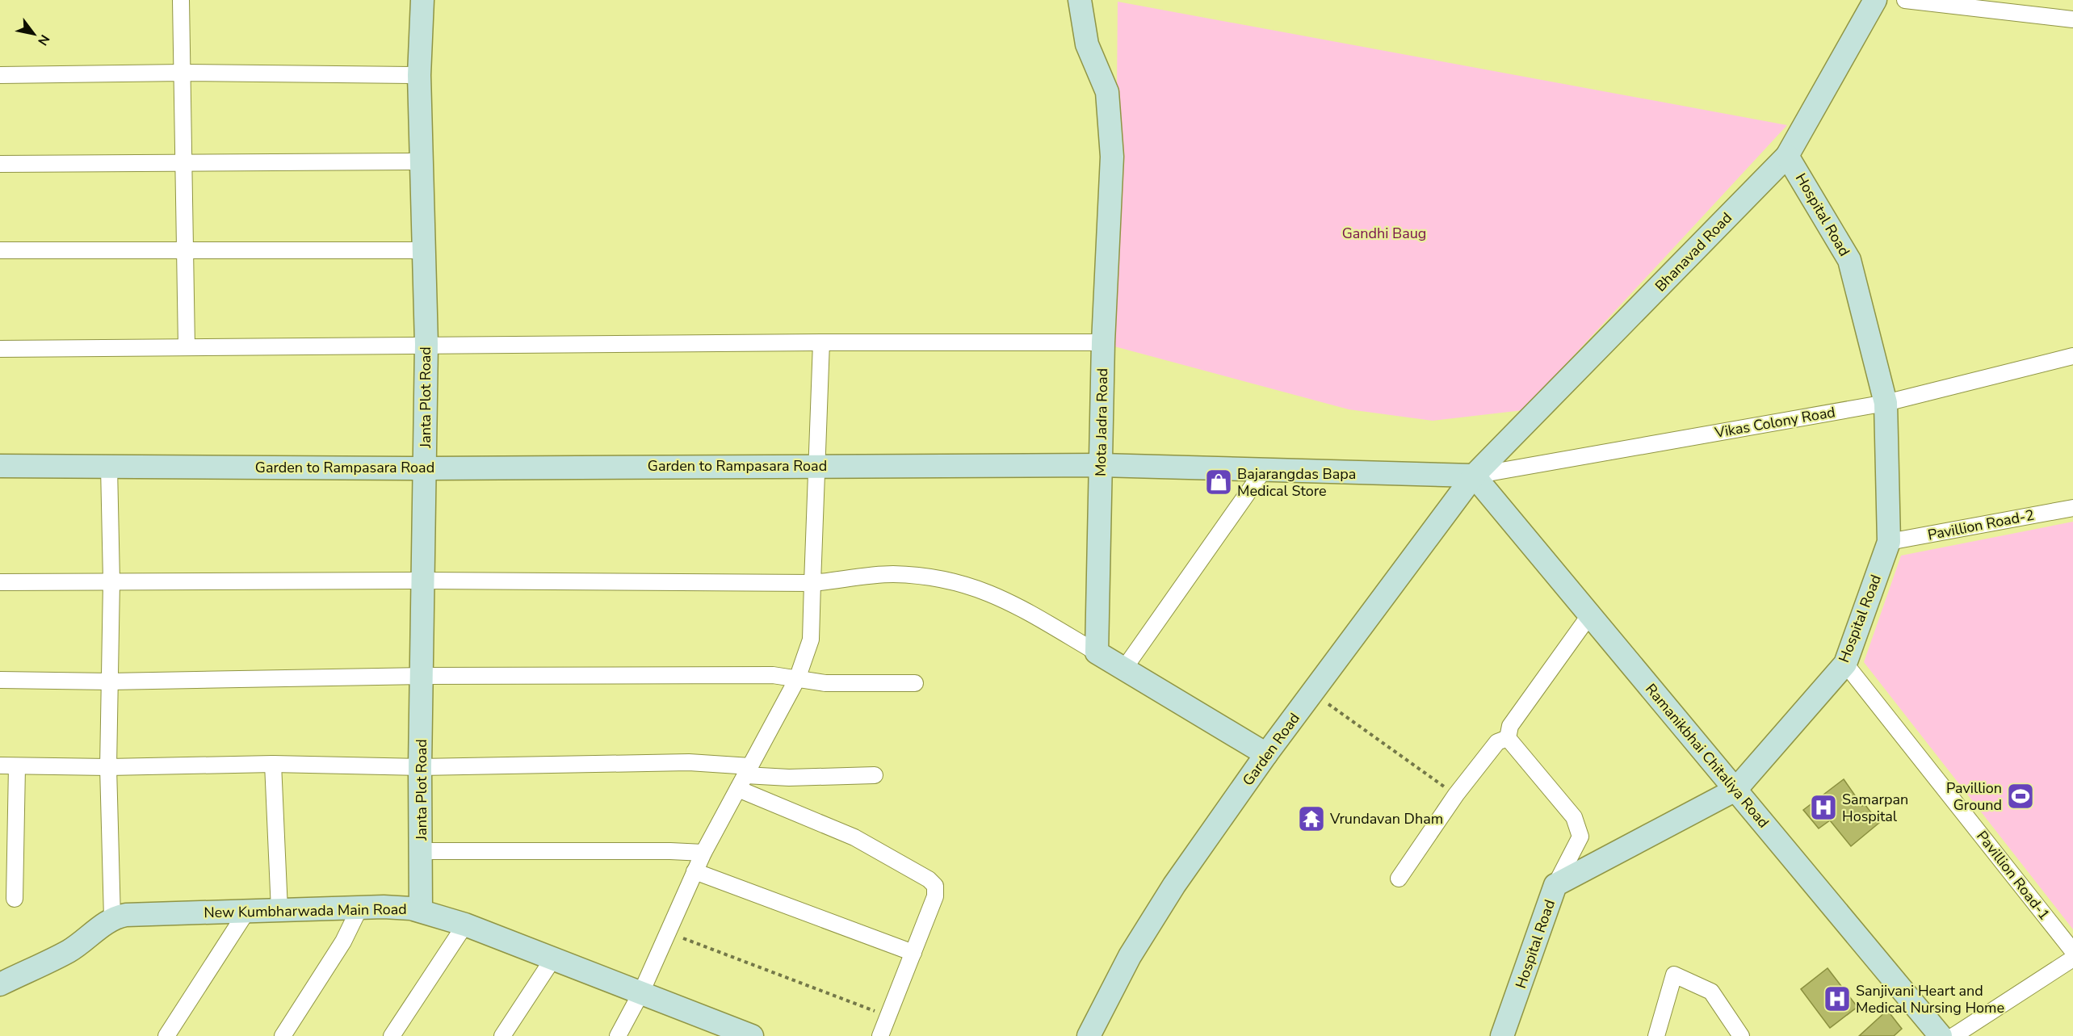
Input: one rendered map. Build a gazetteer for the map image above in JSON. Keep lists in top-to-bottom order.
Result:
{
  "streets": {
    "main road": [
      "Hospital Road",
      "Bhanavad Road",
      "Janta Plot Road",
      "Mota Jadra Road",
      "Garden to Rampasara Road",
      "Garden Road",
      "Ramanikbhai Chitaliya Road",
      "New Kumbharwada Main Road"
    ],
    "street": ["Vikas Colony Road", "Pavillion Road-2", "Pavillion Road-1"]
  },
  "crossings": [
    ["Hospital Road", "Bhanavad Road"],
    ["Hospital Road", "Vikas Colony Road"],
    ["Hospital Road", "Pavillion Road-2"],
    ["Hospital Road", "Ramanikbhai Chitaliya Road"],
    ["Hospital Road", "Pavillion Road-1"],
    ["Bhanavad Road", "Vikas Colony Road"],
    ["Bhanavad Road", "Garden to Rampasara Road"],
    ["Bhanavad Road", "Garden Road"],
    ["Bhanavad Road", "Ramanikbhai Chitaliya Road"],
    ["Janta Plot Road", "Garden to Rampasara Road"],
    ["Janta Plot Road", "New Kumbharwada Main Road"],
    ["Mota Jadra Road", "Garden to Rampasara Road"],
    ["Vikas Colony Road", "Garden to Rampasara Road"],
    ["Vikas Colony Road", "Garden Road"],
    ["Vikas Colony Road", "Ramanikbhai Chitaliya Road"],
    ["Garden to Rampasara Road", "Garden Road"],
    ["Garden to Rampasara Road", "Ramanikbhai Chitaliya Road"],
    ["Garden Road", "Ramanikbhai Chitaliya Road"]
  ],
  "parks": ["Gandhi Baug"],
  "places": {
    "shop": ["Bajarangdas Bapa Medical Store"],
    "sports": ["Pavillion Ground"],
    "hospital": ["Samarpan Hospital", "Sanjivani Heart and Medical Nursing Home"],
    "temple": ["Vrundavan Dham"]
  },
  "north": "bottom right"
}
